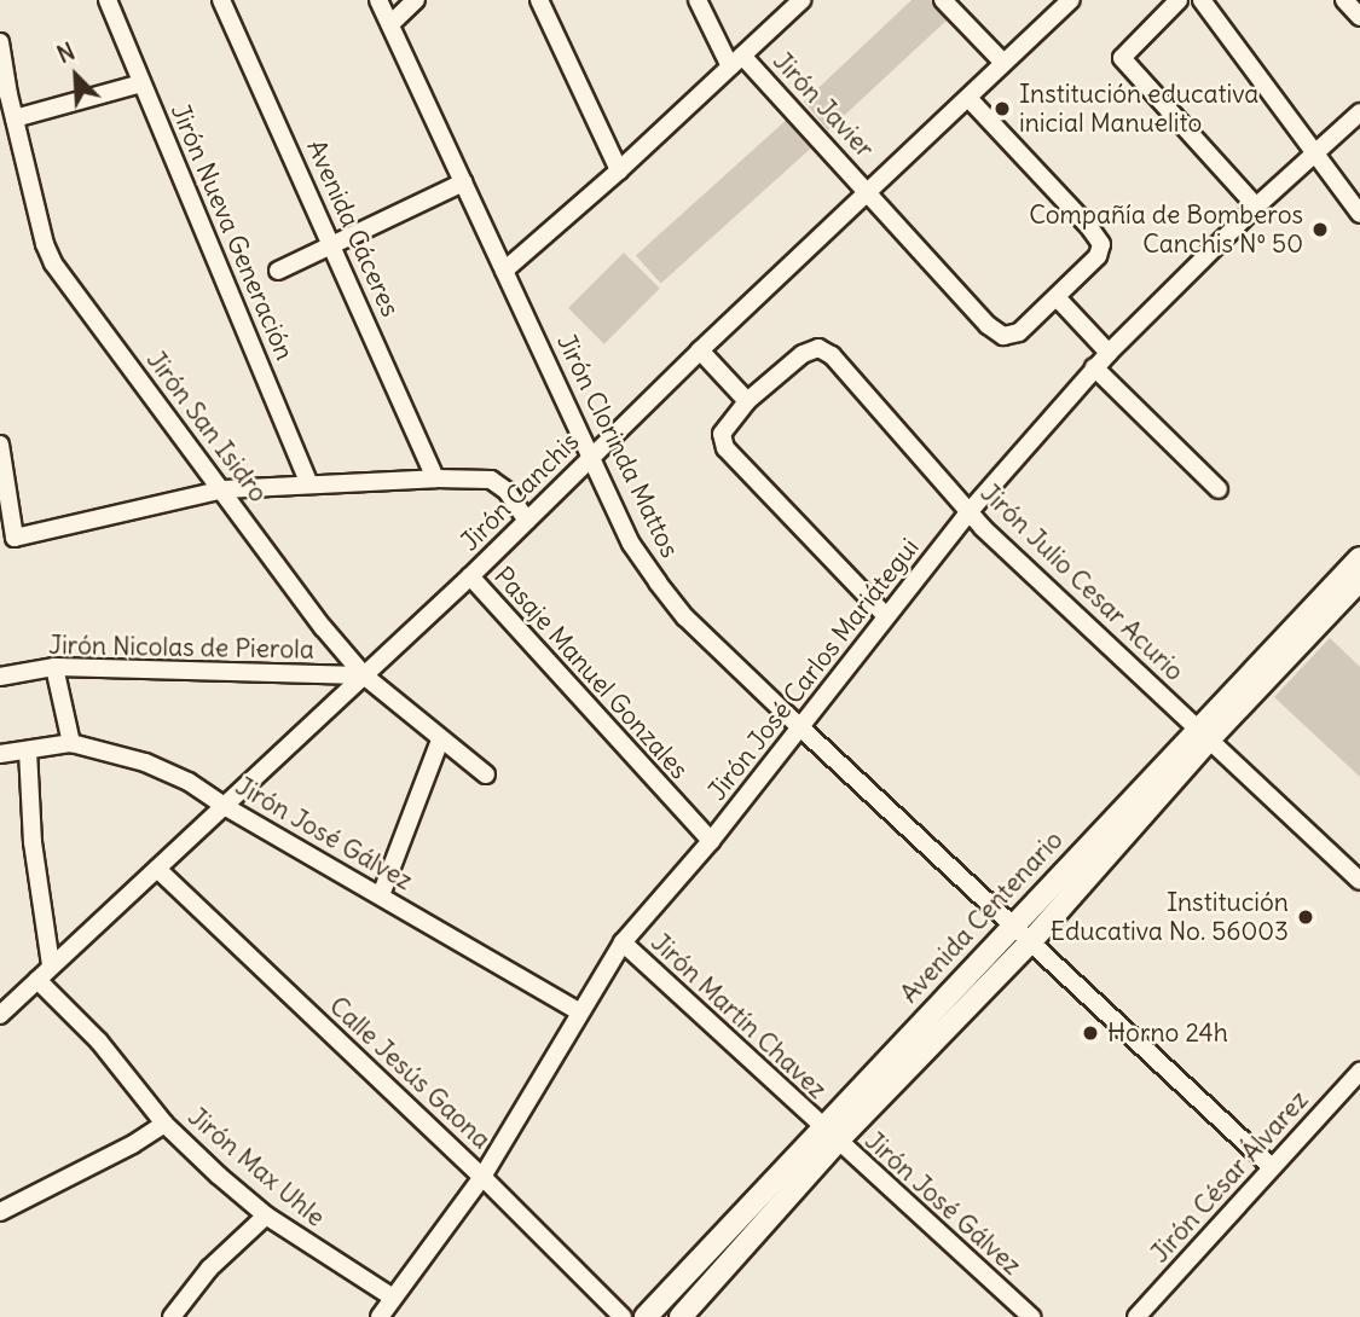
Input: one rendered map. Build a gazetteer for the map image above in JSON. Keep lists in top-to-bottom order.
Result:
{
  "streets": {
    "street": [
      "Jirón Javier",
      "Avenida Cáceres",
      "Jirón Nueva Generación",
      "Jirón San Isidro",
      "Jirón Clorinda Mattos",
      "Jirón Canchis",
      "Jirón Julio Cesar Acurio",
      "Jirón Nicolas de Pierola",
      "Jirón José Carlos Mariátegui",
      "Pasaje Manuel Gonzales",
      "Jirón José Gálvez",
      "Avenida Centenario",
      "Jirón Martín Chavez",
      "Calle Jesús Gaona",
      "Jirón Max Uhle",
      "Jirón César Álvarez"
    ]
  },
  "crossings": [
    ["Jirón Javier", "Jirón Canchis"],
    ["Jirón San Isidro", "Jirón Canchis"],
    ["Jirón San Isidro", "Jirón Nicolas de Pierola"],
    ["Jirón Clorinda Mattos", "Jirón Canchis"],
    ["Jirón Clorinda Mattos", "Jirón José Carlos Mariátegui"],
    ["Jirón Clorinda Mattos", "Avenida Centenario"],
    ["Jirón Clorinda Mattos", "Jirón César Álvarez"],
    ["Jirón Canchis", "Jirón Nicolas de Pierola"],
    ["Jirón Canchis", "Pasaje Manuel Gonzales"],
    ["Jirón Canchis", "Jirón José Gálvez"],
    ["Jirón Canchis", "Calle Jesús Gaona"],
    ["Jirón Canchis", "Jirón Max Uhle"],
    ["Jirón Julio Cesar Acurio", "Jirón José Carlos Mariátegui"],
    ["Jirón Julio Cesar Acurio", "Avenida Centenario"],
    ["Jirón José Carlos Mariátegui", "Pasaje Manuel Gonzales"],
    ["Jirón José Carlos Mariátegui", "Jirón José Gálvez"],
    ["Jirón José Carlos Mariátegui", "Jirón Martín Chavez"],
    ["Jirón José Carlos Mariátegui", "Calle Jesús Gaona"],
    ["Jirón José Carlos Mariátegui", "Jirón Max Uhle"],
    ["Jirón José Gálvez", "Avenida Centenario"],
    ["Jirón José Gálvez", "Jirón Martín Chavez"],
    ["Avenida Centenario", "Jirón Martín Chavez"]
  ],
  "places": [
    "Institución educativa inicial Manuelito",
    "Compañía de Bomberos Canchis Nº 50",
    "Institución Educativa No. 56003",
    "Horno 24h"
  ],
  "north": "top left"
}
